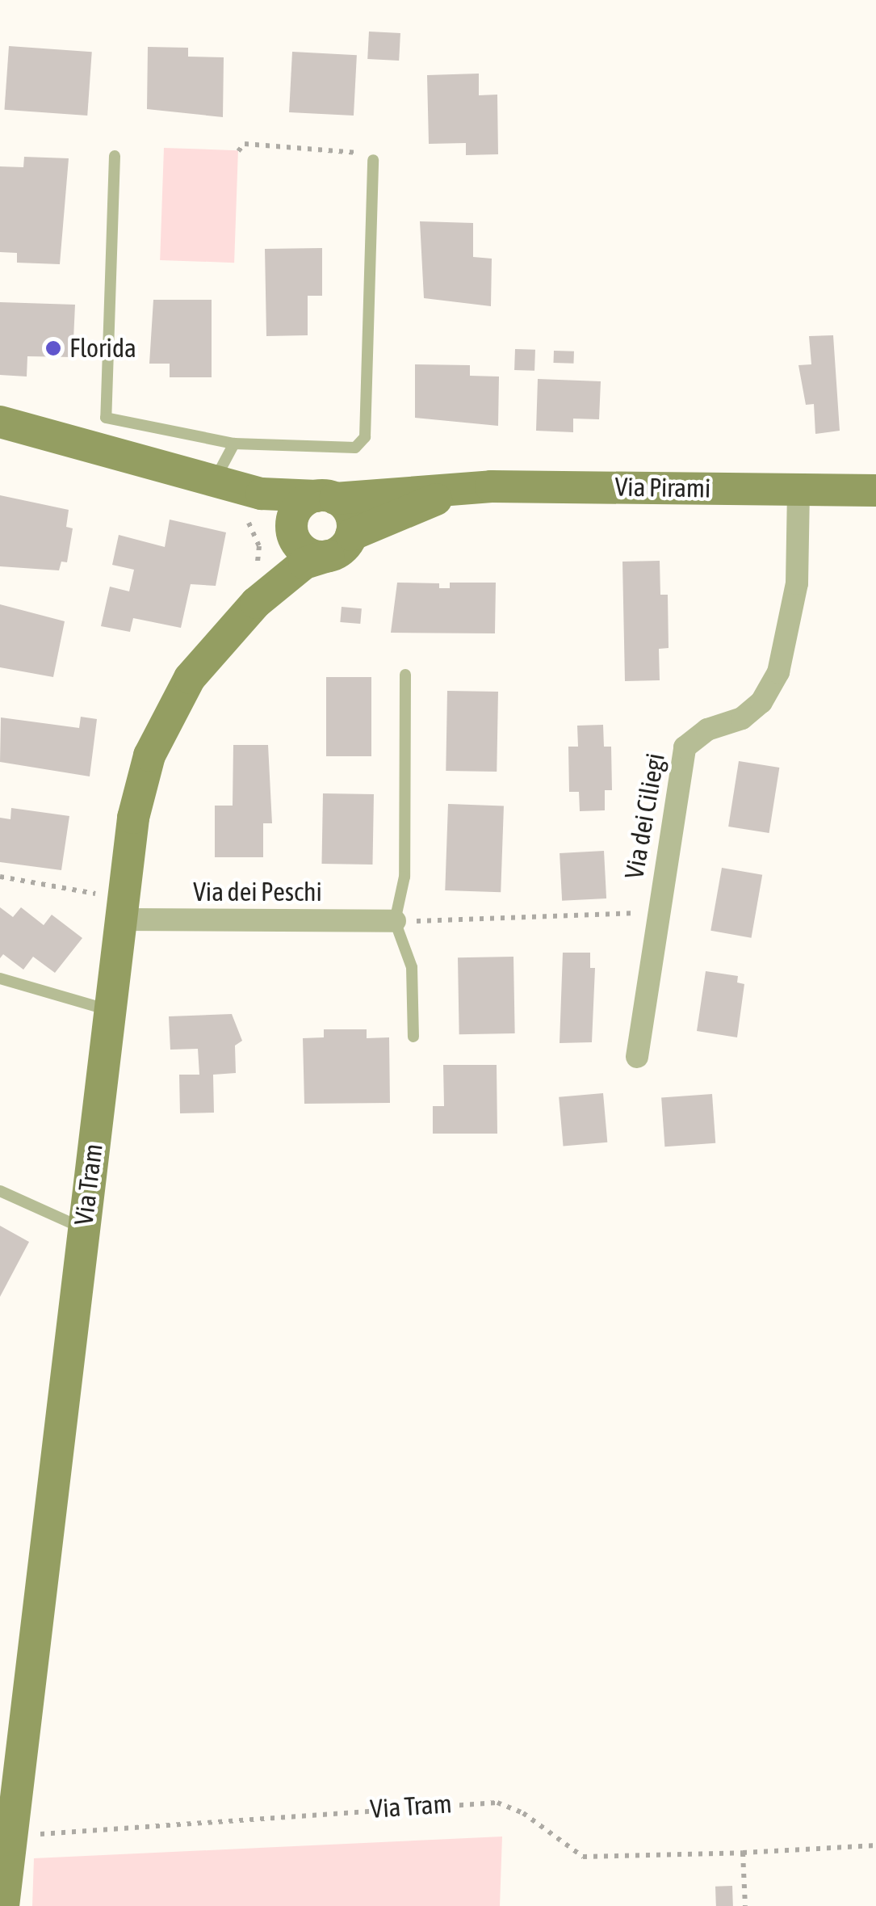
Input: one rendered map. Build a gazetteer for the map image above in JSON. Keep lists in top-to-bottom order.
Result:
{
  "streets": {
    "street": [
      "Via Pirami",
      "Via dei Ciliegi",
      "Via dei Peschi",
      "Via Tram"
    ]
  },
  "crossings": [
    ["Via Pirami", "Via dei Ciliegi"],
    ["Via Pirami", "Via Tram"],
    ["Via dei Peschi", "Via Tram"]
  ],
  "places": ["Florida"]
}
